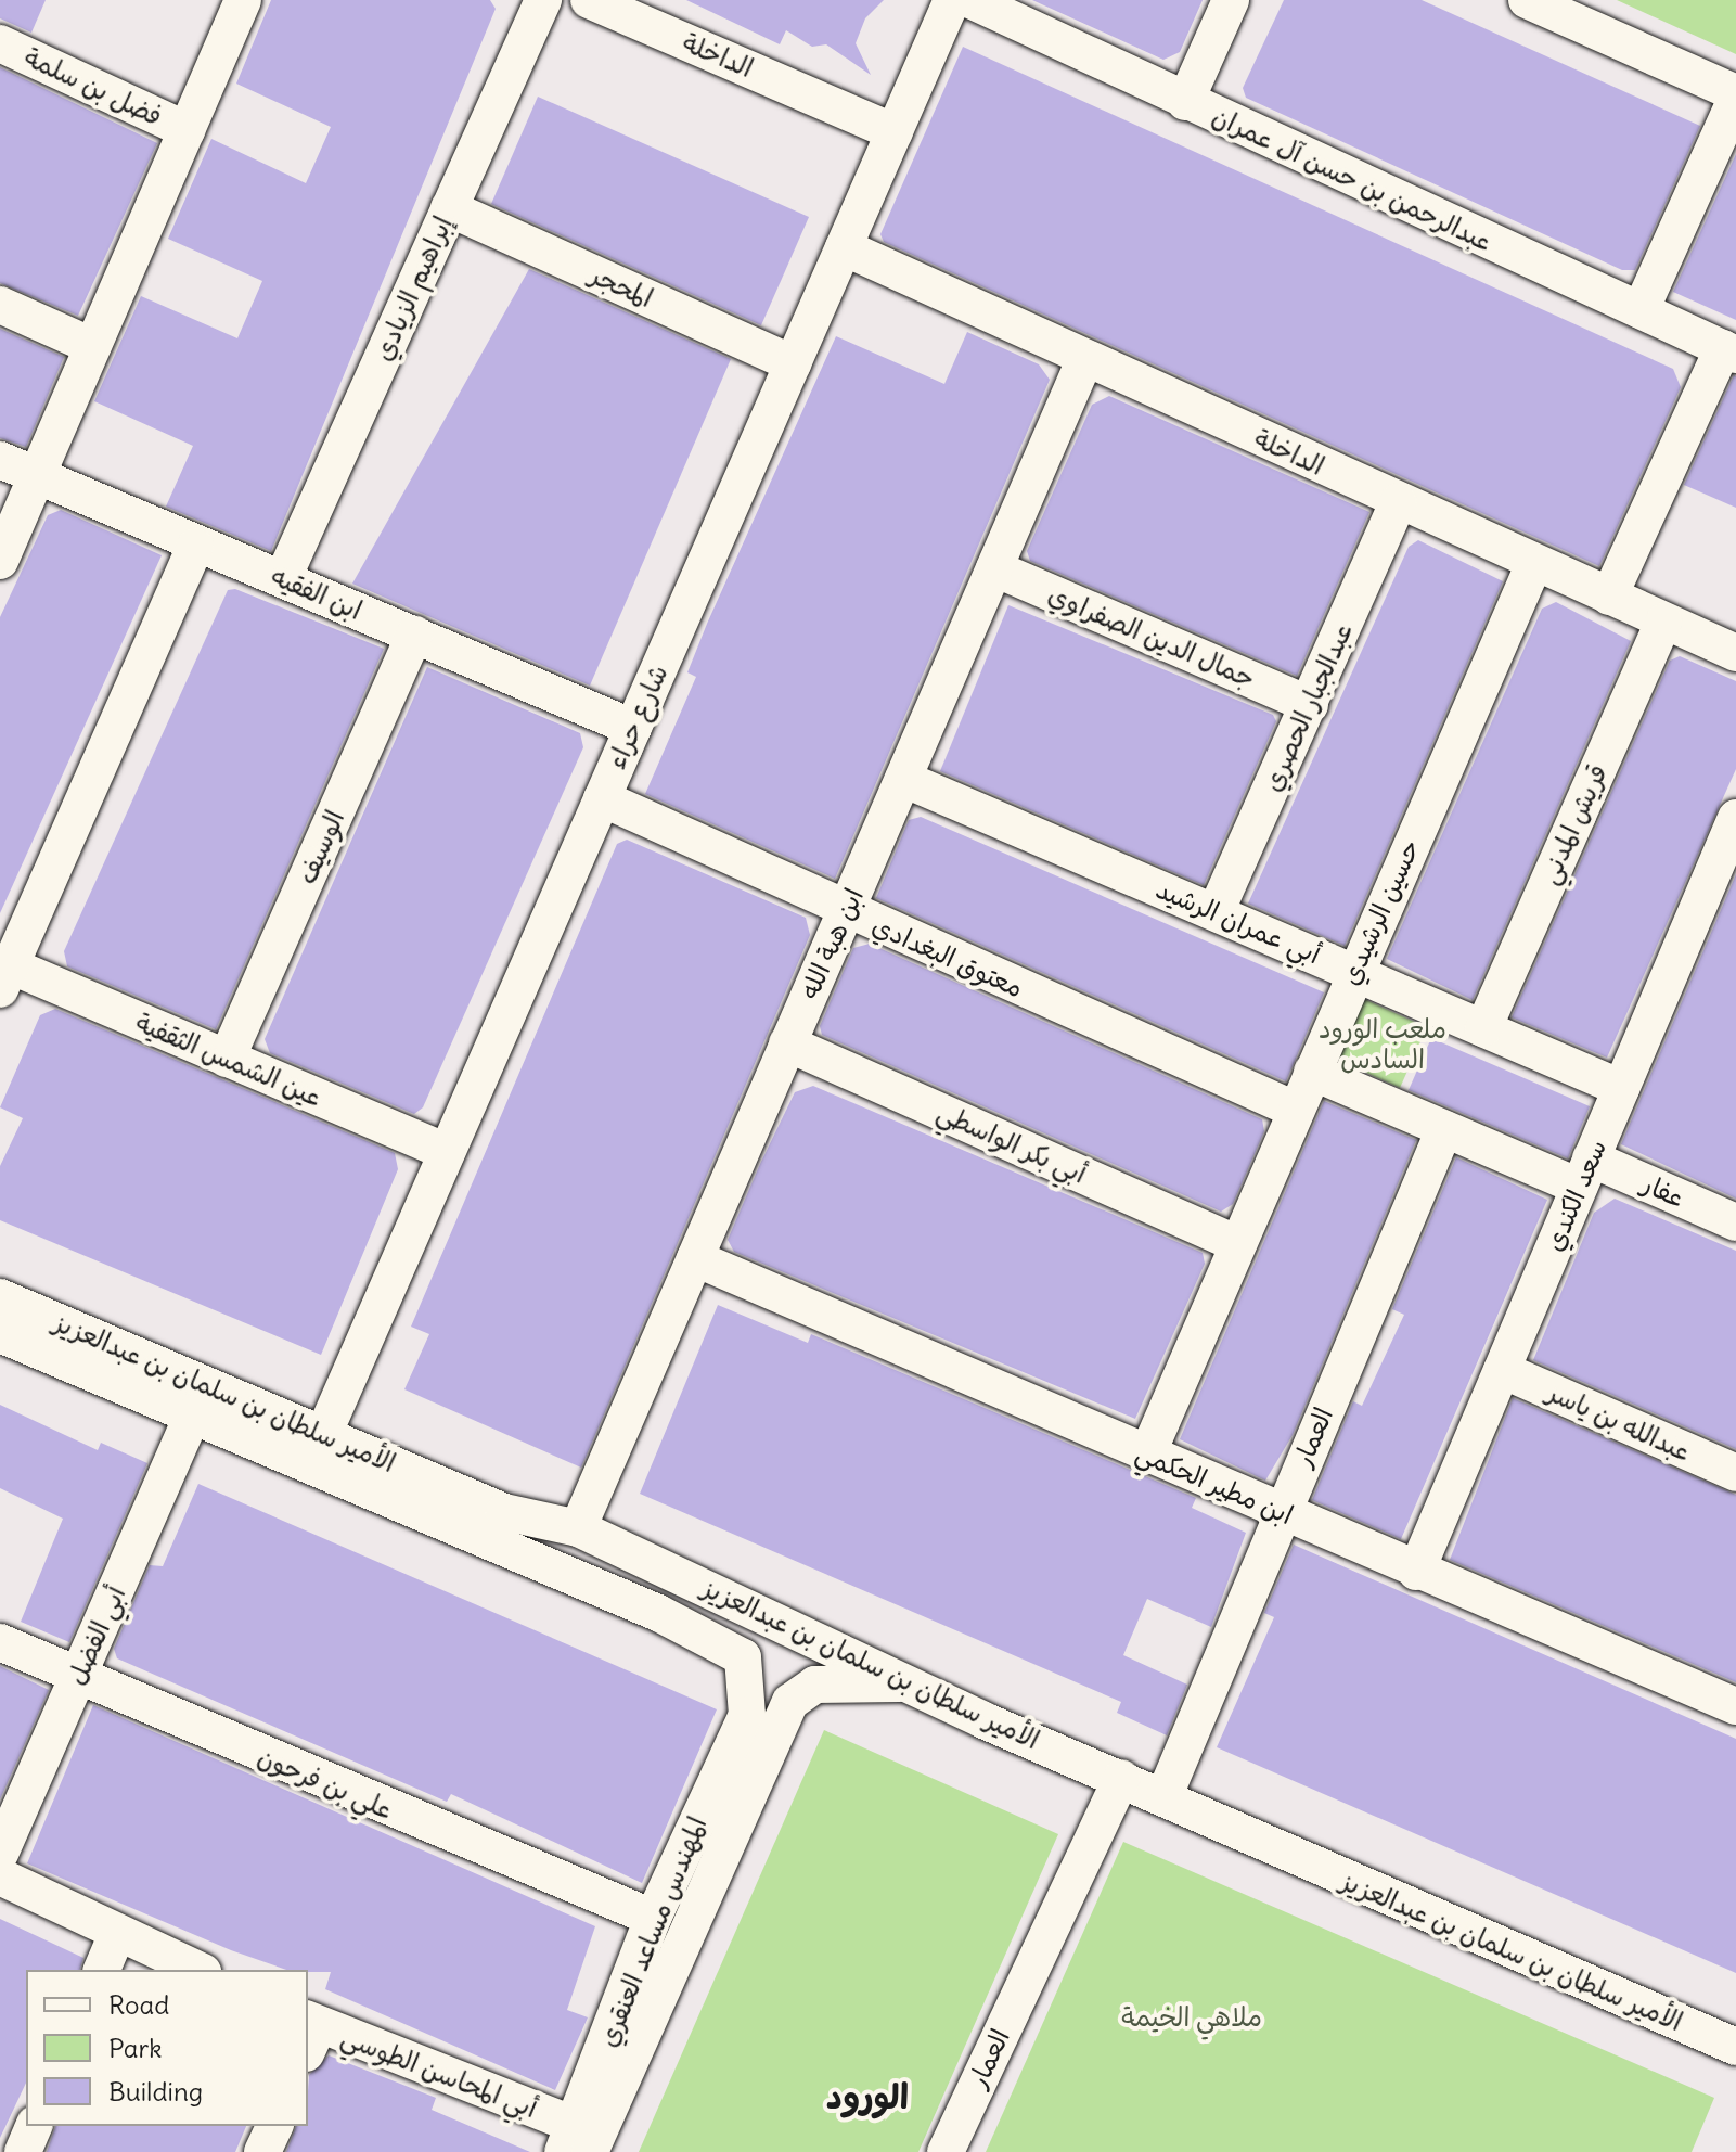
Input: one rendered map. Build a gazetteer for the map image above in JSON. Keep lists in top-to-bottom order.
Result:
{
  "streets": {
    "street": [
      "الداخلة",
      "فضل بن سلمة",
      "عبدالرحمن بن حسن آل عمران",
      "المحجر",
      "إبراهيم الزيادي",
      "ابن الفقيه",
      "جمال الدين الصفراوي",
      "عبدالجبار الحصري",
      "شارع حراء",
      "قريش المدني",
      "الوسيف",
      "حسين الرشيدي",
      "أبي عمران الرشيد",
      "ابن هبة الله",
      "معتوق البغدادي",
      "عين الشمس الثقفية",
      "أبي بكر الواسطي",
      "عفار",
      "سعد الكندي",
      "الأمير سلطان بن سلمان بن عبدالعزيز",
      "عبدالله بن ياسر",
      "العمار",
      "ابن مطير الحكمي",
      "أبي الفضل",
      "علي بن فرحون",
      "المهندس مساعد العنقري",
      "أبي المحاسن الطوسي"
    ]
  },
  "crossings": [
    ["الداخلة", "عبدالجبار الحصري"],
    ["الداخلة", "شارع حراء"],
    ["الداخلة", "قريش المدني"],
    ["الداخلة", "حسين الرشيدي"],
    ["الداخلة", "ابن هبة الله"],
    ["المحجر", "إبراهيم الزيادي"],
    ["المحجر", "شارع حراء"],
    ["إبراهيم الزيادي", "ابن الفقيه"],
    ["ابن الفقيه", "شارع حراء"],
    ["ابن الفقيه", "الوسيف"],
    ["جمال الدين الصفراوي", "عبدالجبار الحصري"],
    ["جمال الدين الصفراوي", "ابن هبة الله"],
    ["عبدالجبار الحصري", "أبي عمران الرشيد"],
    ["شارع حراء", "معتوق البغدادي"],
    ["شارع حراء", "عين الشمس الثقفية"],
    ["شارع حراء", "الأمير سلطان بن سلمان بن عبدالعزيز"],
    ["قريش المدني", "أبي عمران الرشيد"],
    ["الوسيف", "عين الشمس الثقفية"],
    ["حسين الرشيدي", "أبي عمران الرشيد"],
    ["حسين الرشيدي", "معتوق البغدادي"],
    ["حسين الرشيدي", "أبي بكر الواسطي"],
    ["حسين الرشيدي", "ابن مطير الحكمي"],
    ["أبي عمران الرشيد", "ابن هبة الله"],
    ["أبي عمران الرشيد", "سعد الكندي"],
    ["ابن هبة الله", "معتوق البغدادي"],
    ["ابن هبة الله", "أبي بكر الواسطي"],
    ["ابن هبة الله", "الأمير سلطان بن سلمان بن عبدالعزيز"],
    ["ابن هبة الله", "ابن مطير الحكمي"],
    ["عفار", "سعد الكندي"],
    ["سعد الكندي", "عبدالله بن ياسر"],
    ["سعد الكندي", "ابن مطير الحكمي"],
    ["الأمير سلطان بن سلمان بن عبدالعزيز", "العمار"],
    ["الأمير سلطان بن سلمان بن عبدالعزيز", "أبي الفضل"],
    ["الأمير سلطان بن سلمان بن عبدالعزيز", "المهندس مساعد العنقري"],
    ["العمار", "ابن مطير الحكمي"],
    ["أبي الفضل", "علي بن فرحون"],
    ["علي بن فرحون", "المهندس مساعد العنقري"],
    ["المهندس مساعد العنقري", "أبي المحاسن الطوسي"]
  ],
  "districts": ["الورود"],
  "parks": ["ملعب الورود السادس", "ملاهي الخيمة"],
  "legend": ["Road", "Park", "Building"]
}
